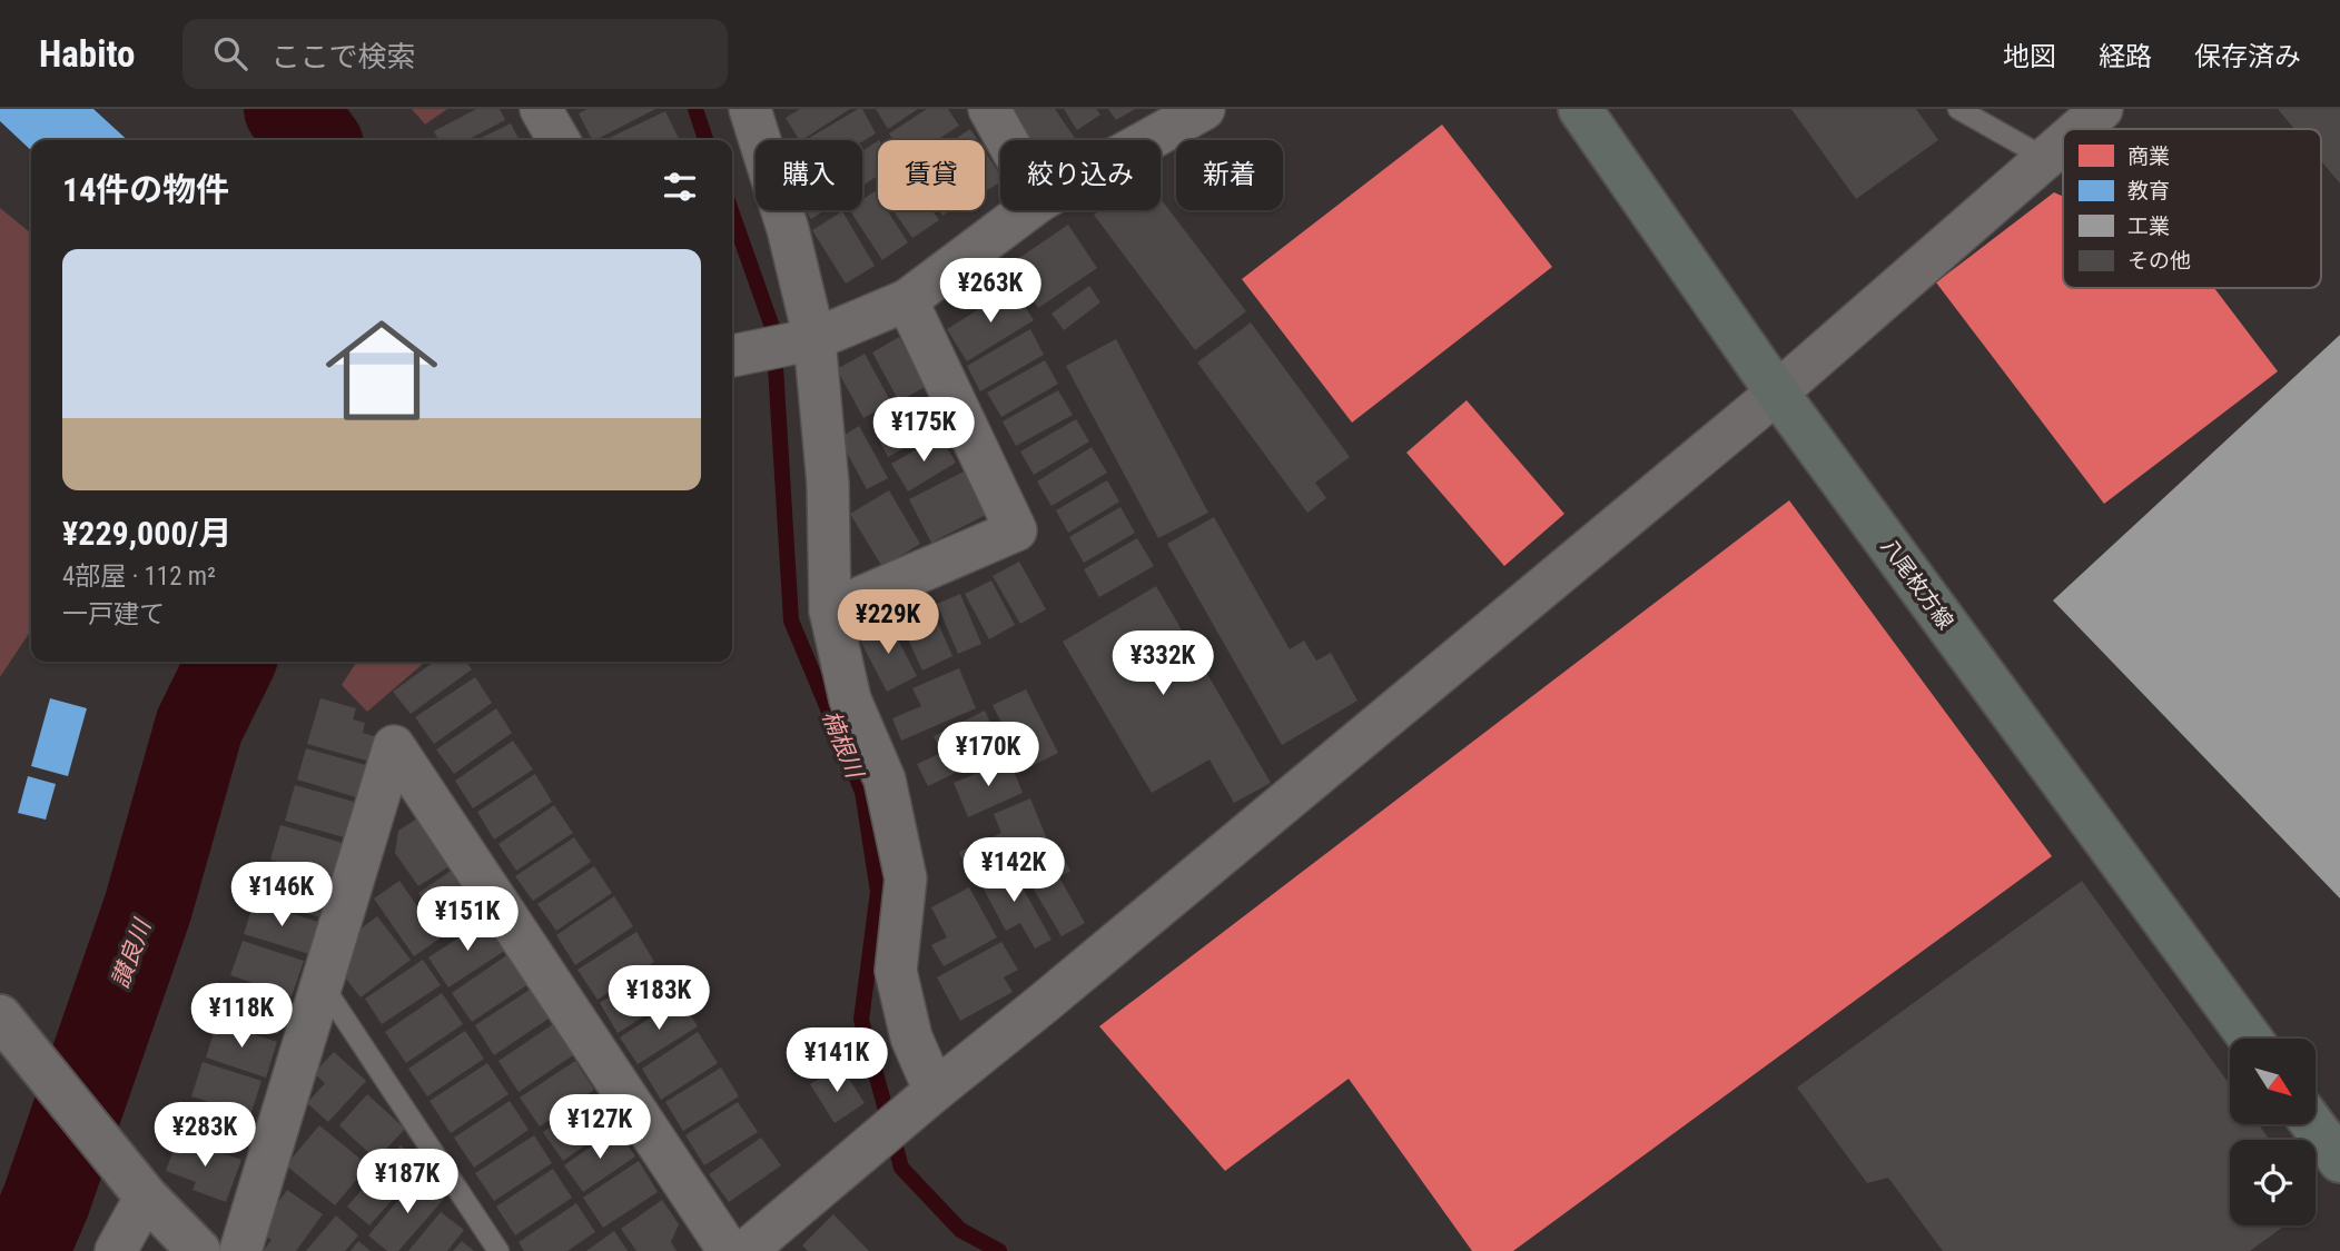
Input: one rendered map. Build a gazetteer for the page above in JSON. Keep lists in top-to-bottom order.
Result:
{
  "streets": {
    "main road": ["八尾枚方線"]
  },
  "water": ["楠根川", "讃良川"],
  "legend": [
    "商業",
    "教育",
    "工業",
    "その他"
  ],
  "north": "bottom right",
  "page": {
    "header": "Habito",
    "search": "ここで検索",
    "nav": ["地図", "経路", "保存済み"],
    "chip": [
      "購入",
      "賃貸",
      "絞り込み",
      "新着"
    ],
    "heading": "14件の物件",
    "list": [
      {
        "name": "¥229,000/月",
        "note": "4部屋 · 112 m² · 一戸建て"
      }
    ],
    "price": [
      "¥263K",
      "¥175K",
      "¥229K",
      "¥332K",
      "¥170K",
      "¥142K",
      "¥146K",
      "¥151K",
      "¥183K",
      "¥118K",
      "¥141K",
      "¥127K",
      "¥283K",
      "¥187K"
    ]
  }
}
